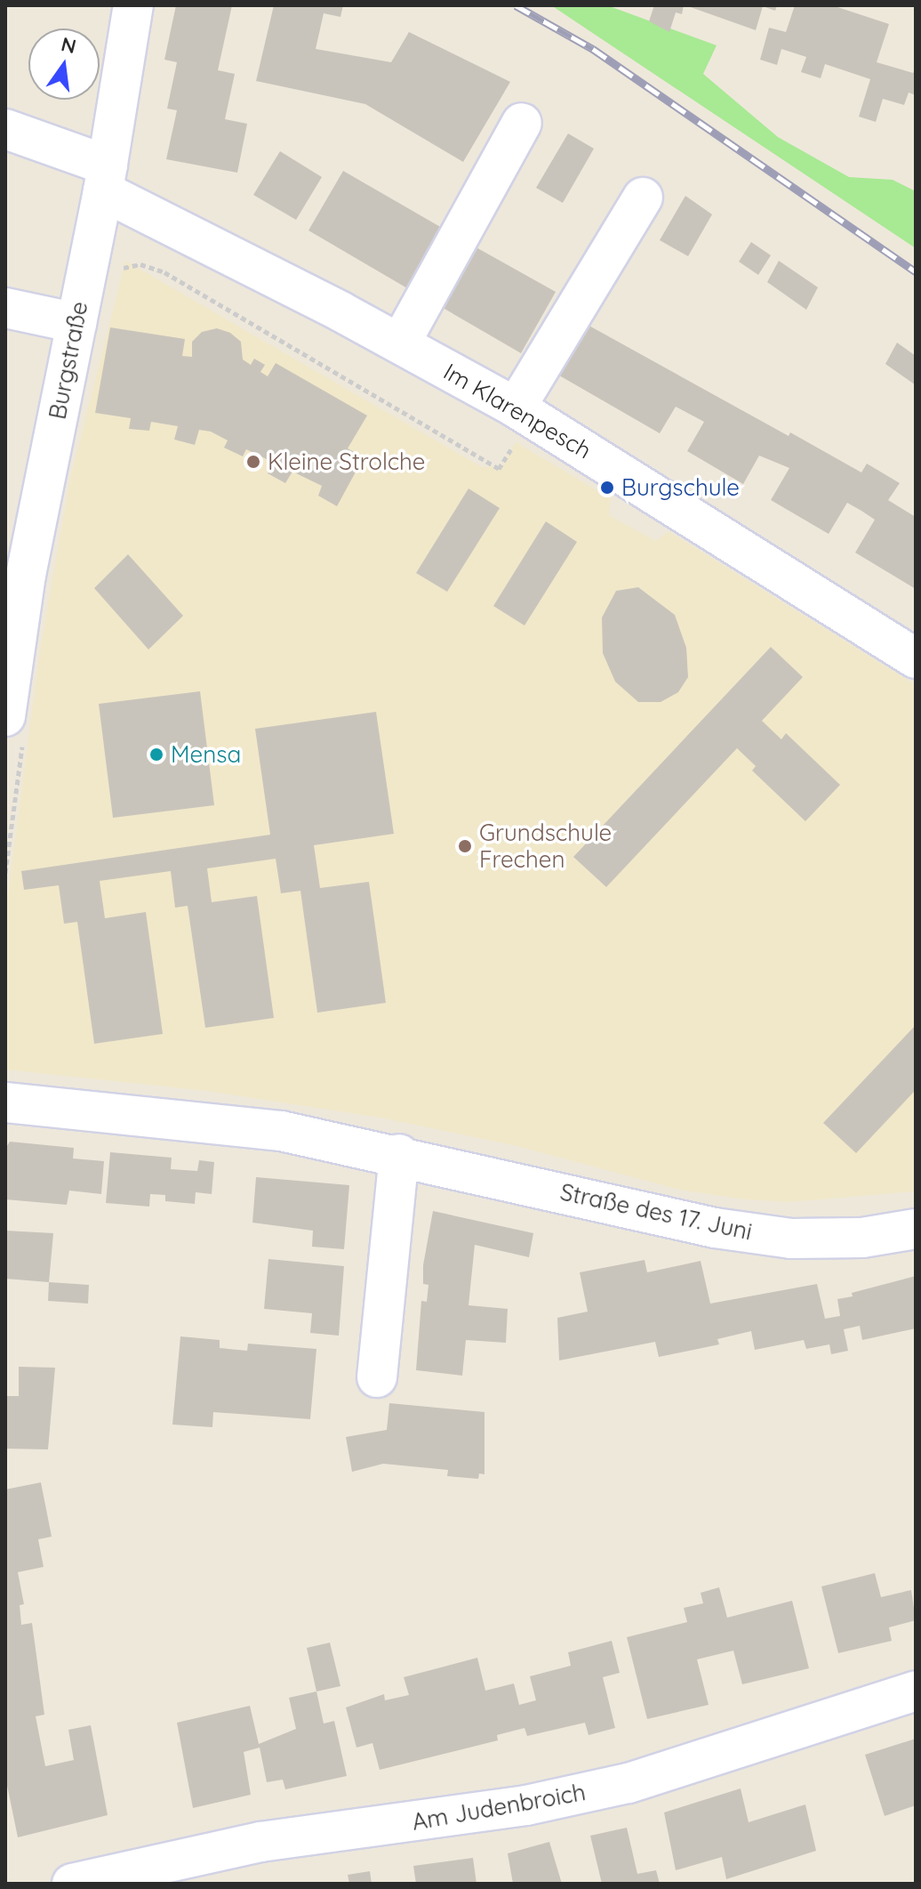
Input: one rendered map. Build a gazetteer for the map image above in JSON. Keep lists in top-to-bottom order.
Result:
{
  "streets": {
    "street": [
      "Burgstraße",
      "Im Klarenpesch",
      "Straße des 17. Juni",
      "Am Judenbroich"
    ]
  },
  "crossings": [
    ["Burgstraße", "Im Klarenpesch"]
  ],
  "places": [
    "Kleine Strolche",
    "Burgschule",
    "Mensa",
    "Grundschule Frechen"
  ],
  "north": "top"
}
